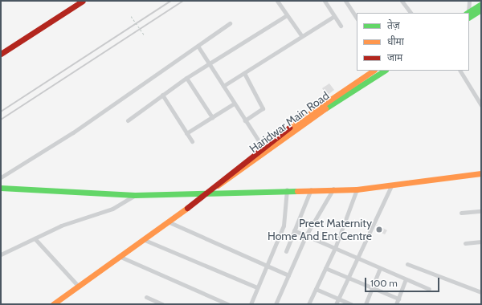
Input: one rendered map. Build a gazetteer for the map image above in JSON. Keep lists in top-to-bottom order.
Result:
{
  "streets": {
    "main road": ["Haridwar Main Road"]
  },
  "places": ["Preet Maternity Home And Ent Centre"],
  "legend": ["तेज़", "धीमा", "जाम"],
  "scale_bar": "100 m"
}
